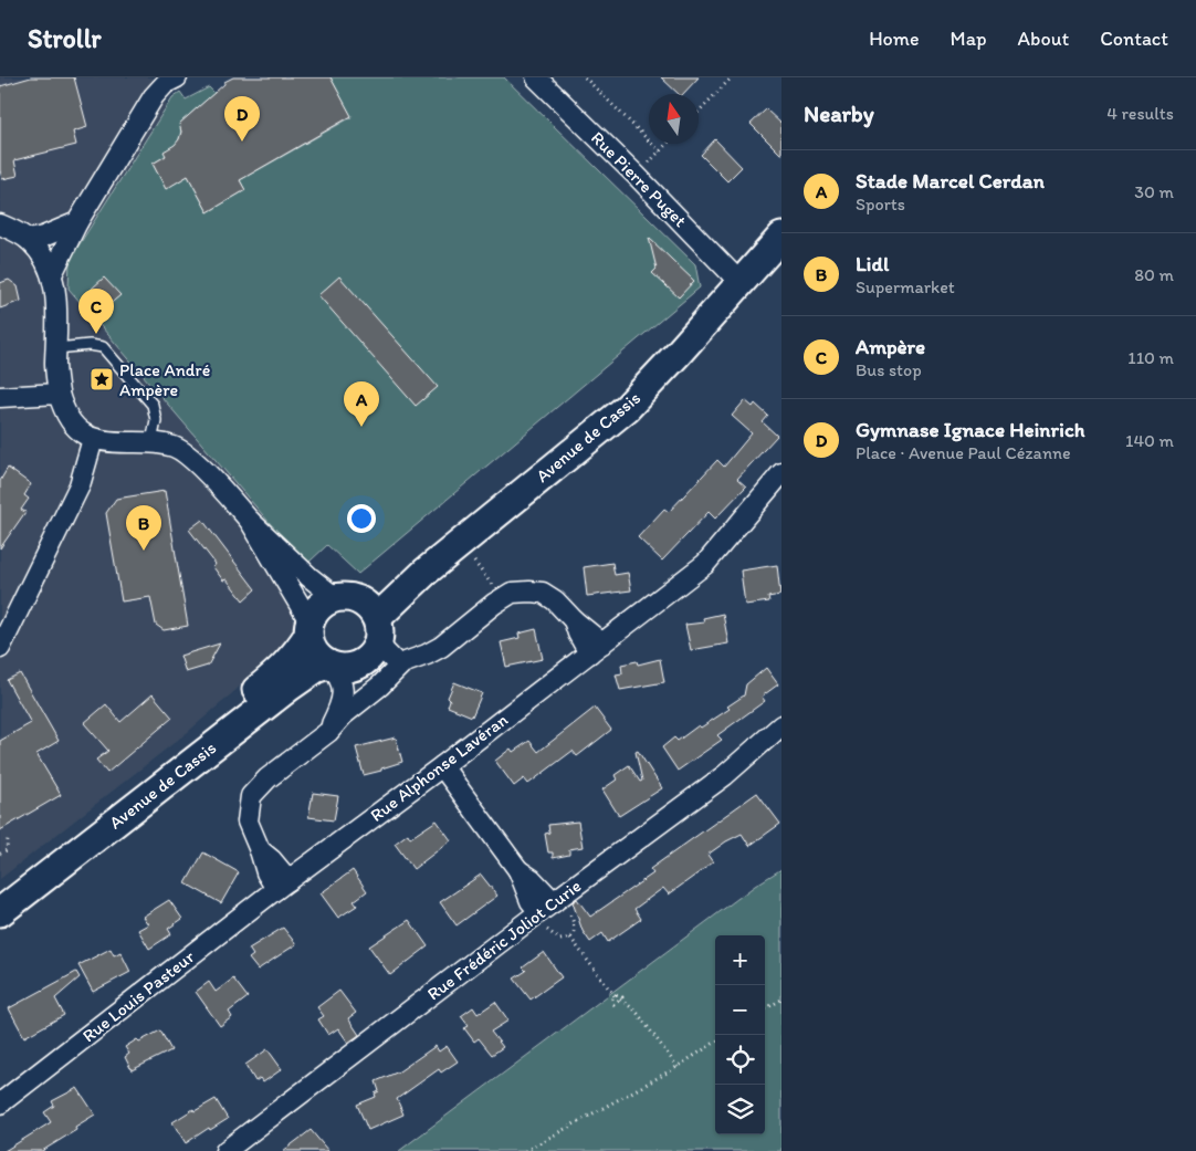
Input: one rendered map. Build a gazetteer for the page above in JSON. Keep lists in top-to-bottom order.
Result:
{
  "streets": {
    "main road": ["Avenue de Cassis"],
    "street": [
      "Rue Pierre Puget",
      "Rue Alphonse Lavéran",
      "Rue Frédéric Joliot Curie",
      "Rue Louis Pasteur"
    ]
  },
  "crossings": [
    ["Rue Pierre Puget", "Avenue de Cassis"],
    ["Rue Alphonse Lavéran", "Rue Louis Pasteur"]
  ],
  "places": {
    "place": ["Place André Ampère"]
  },
  "north": "top",
  "page": {
    "header": "Strollr",
    "nav": [
      "Home",
      "Map",
      "About",
      "Contact"
    ],
    "heading": ["Nearby", "4 results"],
    "pins": [
      "D",
      "C",
      "A",
      "B"
    ],
    "list": [
      {
        "mark": "A",
        "name": "Stade Marcel Cerdan",
        "note": "Sports",
        "value": "30 m"
      },
      {
        "mark": "B",
        "name": "Lidl",
        "note": "Supermarket",
        "value": "80 m"
      },
      {
        "mark": "C",
        "name": "Ampère",
        "note": "Bus stop",
        "value": "110 m"
      },
      {
        "mark": "D",
        "name": "Gymnase Ignace Heinrich",
        "note": "Place · Avenue Paul Cézanne",
        "value": "140 m"
      }
    ],
    "map_buttons": ["+", "−"]
  }
}
